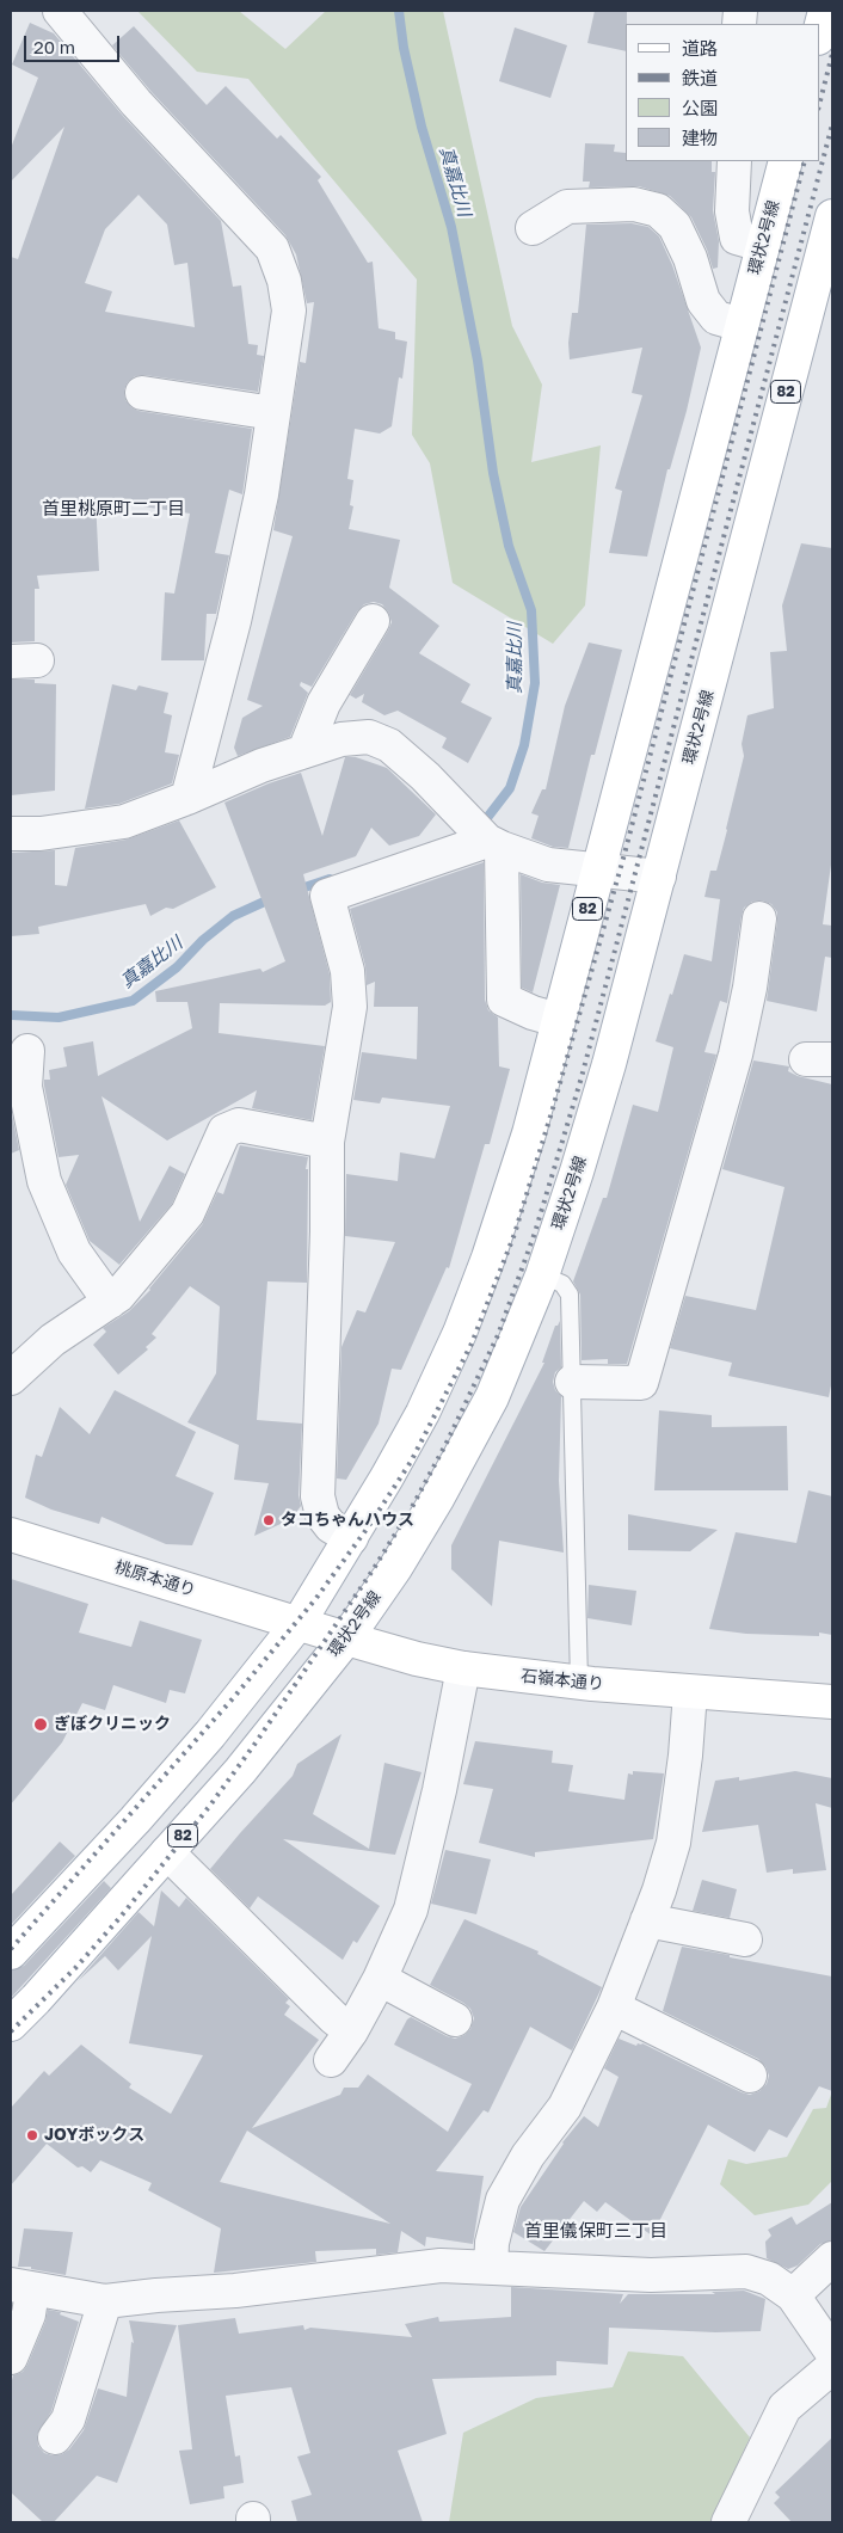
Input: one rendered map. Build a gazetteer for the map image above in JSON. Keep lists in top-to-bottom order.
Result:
{
  "streets": {
    "main road": [
      "環状2号線",
      "82",
      "桃原本通り",
      "石嶺本通り"
    ]
  },
  "crossings": [
    ["環状2号線", "桃原本通り"],
    ["環状2号線", "石嶺本通り"],
    ["桃原本通り", "石嶺本通り"]
  ],
  "districts": ["首里桃原町二丁目", "首里儀保町三丁目"],
  "water": ["真嘉比川"],
  "places": ["タコちゃんハウス", "ぎぼクリニック", "JOYボックス"],
  "legend": [
    "道路",
    "鉄道",
    "公園",
    "建物"
  ],
  "scale_bar": "20 m"
}
